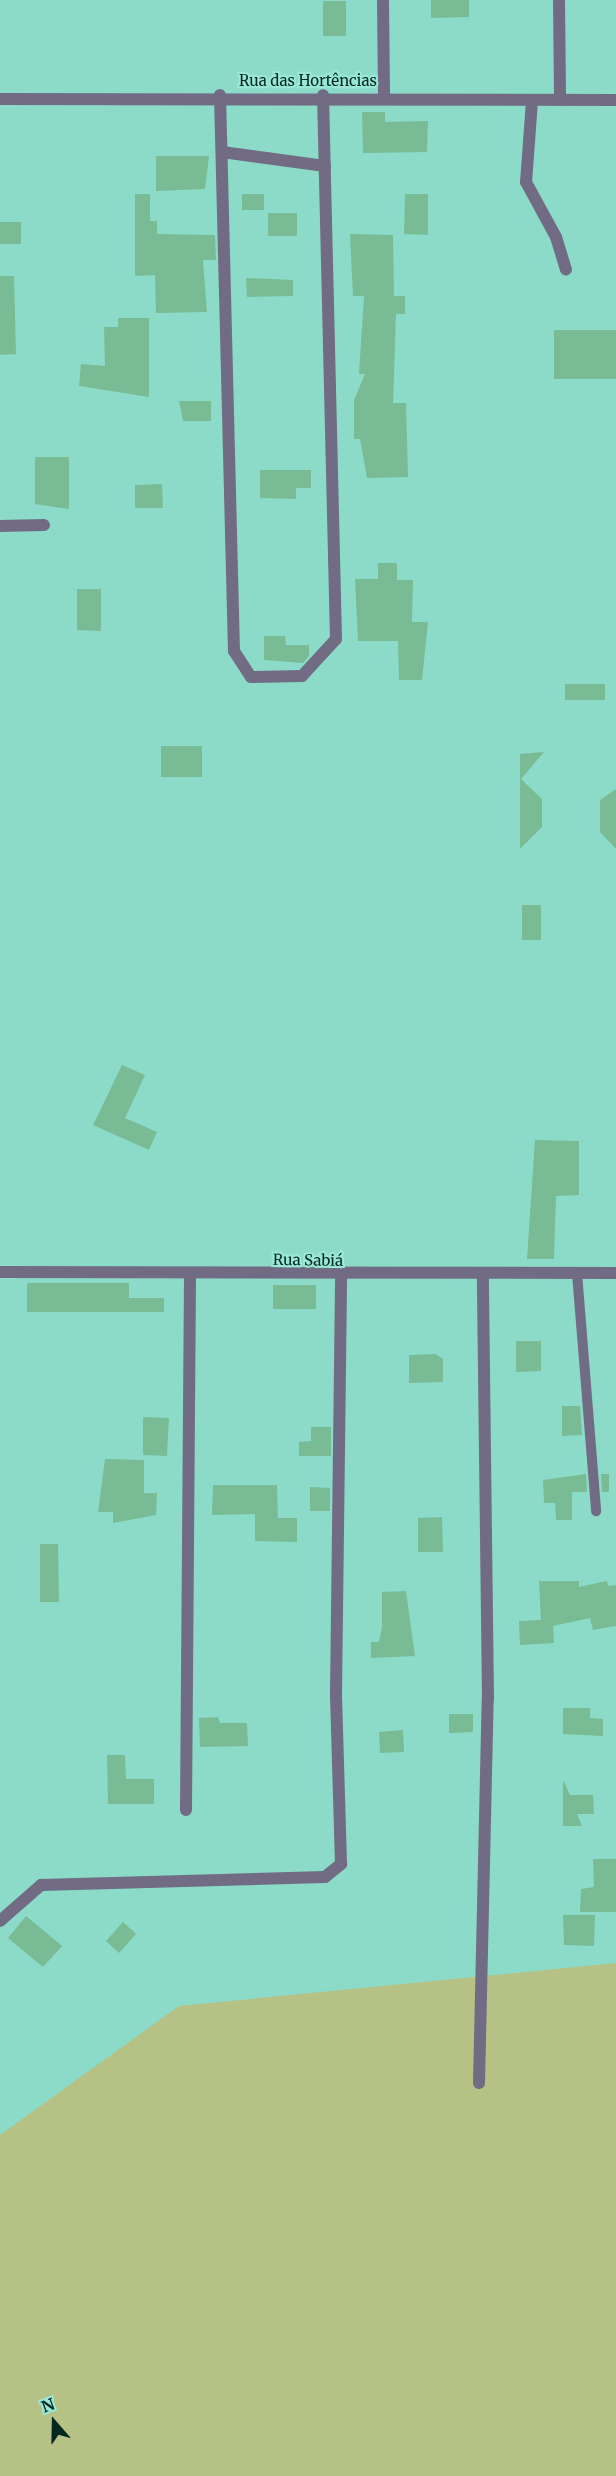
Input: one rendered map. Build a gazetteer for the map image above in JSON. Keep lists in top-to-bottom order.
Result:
{
  "streets": {
    "street": ["Rua das Hortências", "Rua Sabiá"]
  },
  "north": "top"
}
